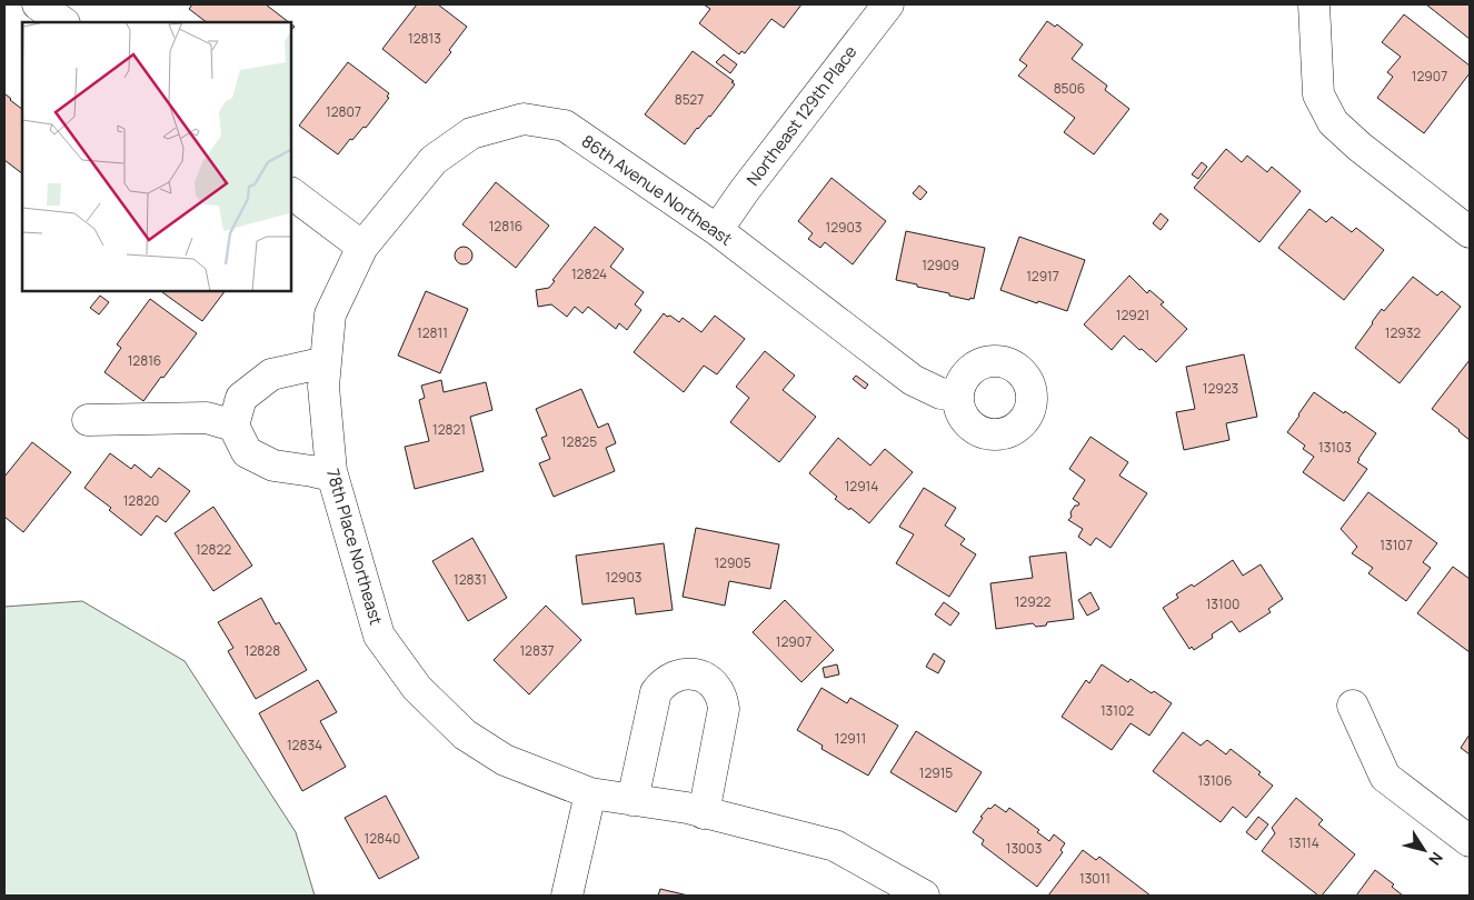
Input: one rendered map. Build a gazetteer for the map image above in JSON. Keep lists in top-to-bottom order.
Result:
{
  "streets": {
    "street": ["Northeast 129th Place", "86th Avenue Northeast", "78th Place Northeast"]
  },
  "crossings": [
    ["Northeast 129th Place", "86th Avenue Northeast"],
    ["86th Avenue Northeast", "78th Place Northeast"]
  ],
  "house_numbers": [
    "12813",
    "12907",
    "8506",
    "8527",
    "12807",
    "12816",
    "12903",
    "12909",
    "12824",
    "12917",
    "12921",
    "12811",
    "12932",
    "12816",
    "12923",
    "12821",
    "12825",
    "13103",
    "12914",
    "12820",
    "13107",
    "12822",
    "12905",
    "12903",
    "12831",
    "12922",
    "13100",
    "12907",
    "12828",
    "12837",
    "13102",
    "12911",
    "12834",
    "12915",
    "13106",
    "12840",
    "13114",
    "13003",
    "13011"
  ],
  "north": "bottom right"
}
